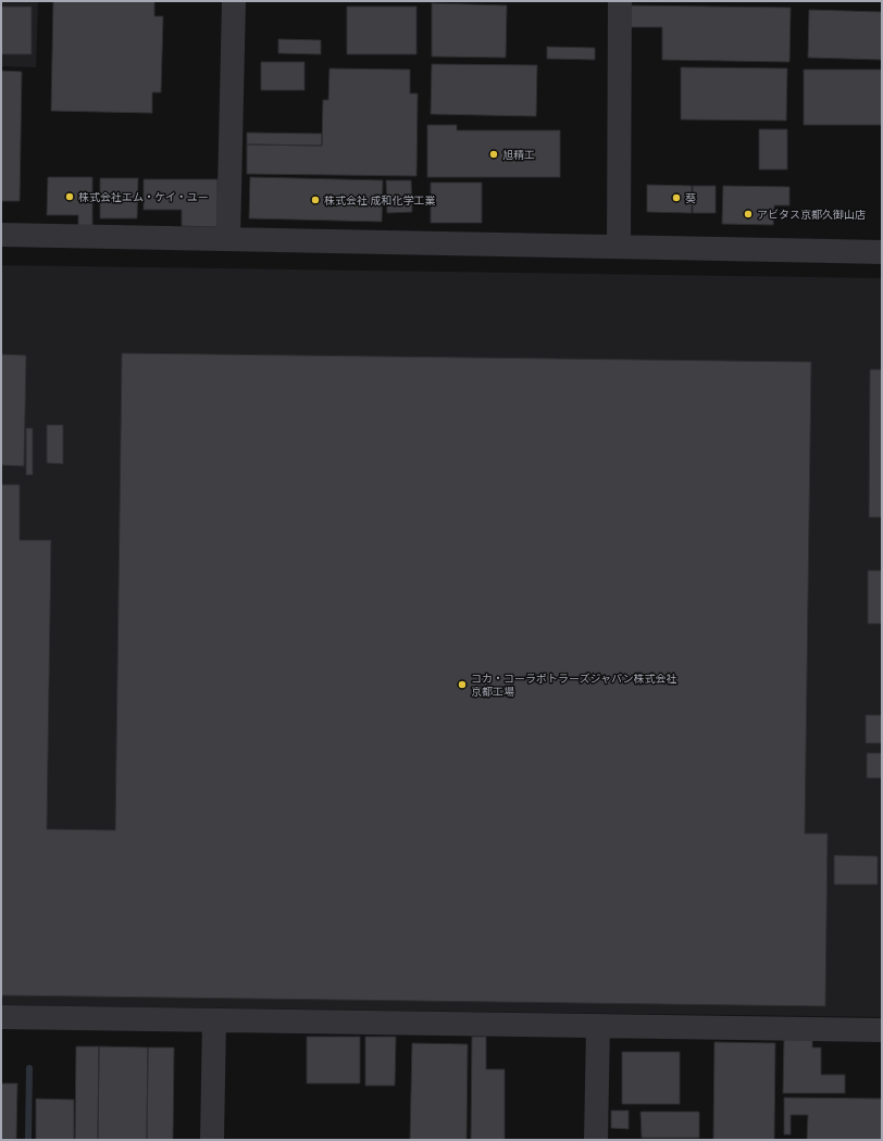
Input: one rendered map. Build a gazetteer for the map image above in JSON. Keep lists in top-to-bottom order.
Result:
{
  "places": [
    "旭精工",
    "株式会社エム・ケイ・ユー",
    "葵",
    "株式会社 成和化学工業",
    "アビタス京都久御山店",
    "コカ・コーラボトラーズジャパン株式会社 京都工場"
  ]
}
